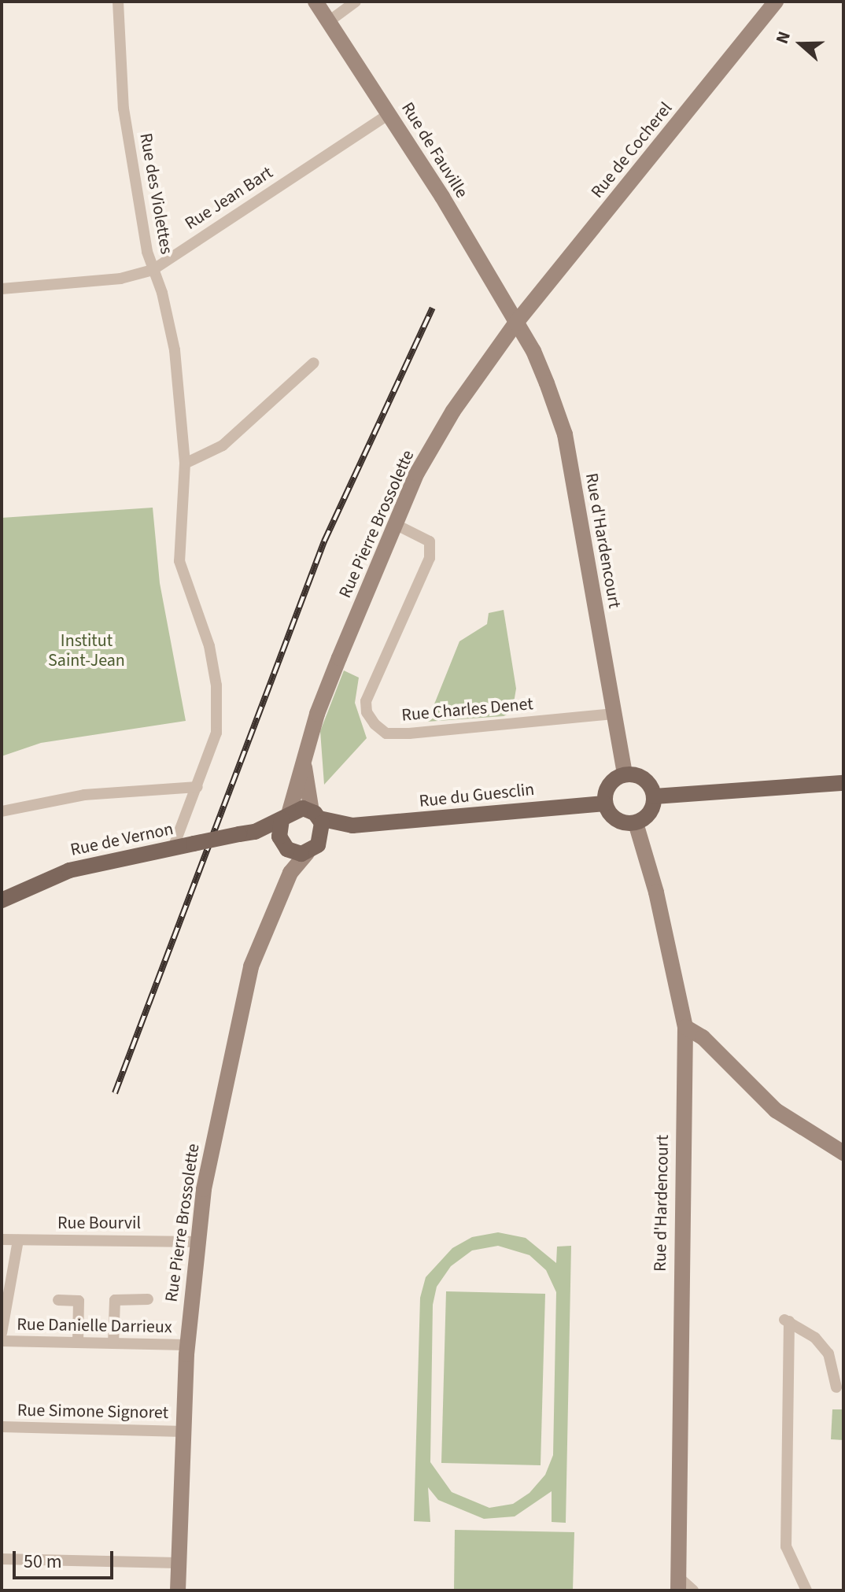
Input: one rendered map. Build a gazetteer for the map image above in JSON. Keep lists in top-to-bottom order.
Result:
{
  "streets": {
    "main road": [
      "Rue de Fauville",
      "Rue de Cocherel",
      "Rue Pierre Brossolette",
      "Rue d'Hardencourt",
      "Rue du Guesclin",
      "Rue de Vernon"
    ],
    "street": [
      "Rue des Violettes",
      "Rue Jean Bart",
      "Rue Charles Denet",
      "Rue Bourvil",
      "Rue Danielle Darrieux",
      "Rue Simone Signoret"
    ]
  },
  "crossings": [
    ["Rue de Fauville", "Rue de Cocherel"],
    ["Rue de Fauville", "Rue Jean Bart"],
    ["Rue de Fauville", "Rue Pierre Brossolette"],
    ["Rue de Fauville", "Rue d'Hardencourt"],
    ["Rue de Cocherel", "Rue Pierre Brossolette"],
    ["Rue de Cocherel", "Rue d'Hardencourt"],
    ["Rue des Violettes", "Rue Jean Bart"],
    ["Rue des Violettes", "Rue de Vernon"],
    ["Rue Pierre Brossolette", "Rue d'Hardencourt"],
    ["Rue Pierre Brossolette", "Rue Charles Denet"],
    ["Rue Pierre Brossolette", "Rue de Vernon"],
    ["Rue Pierre Brossolette", "Rue Bourvil"],
    ["Rue Pierre Brossolette", "Rue Danielle Darrieux"],
    ["Rue Pierre Brossolette", "Rue Simone Signoret"],
    ["Rue d'Hardencourt", "Rue Charles Denet"],
    ["Rue d'Hardencourt", "Rue du Guesclin"]
  ],
  "parks": ["Institut Saint-Jean"],
  "scale_bar": "50 m",
  "north": "left"
}
